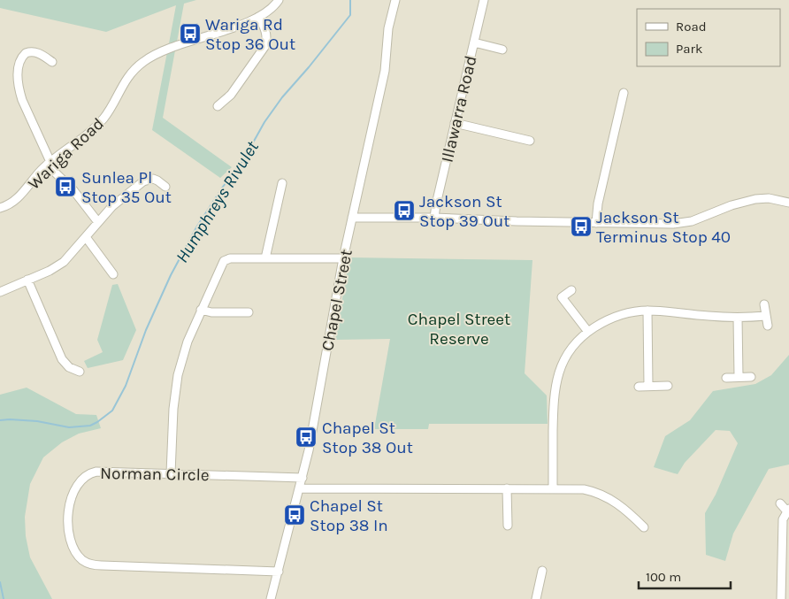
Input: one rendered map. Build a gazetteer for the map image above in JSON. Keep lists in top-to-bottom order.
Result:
{
  "streets": {
    "street": [
      "Illawarra Road",
      "Wariga Road",
      "Chapel Street",
      "Norman Circle"
    ]
  },
  "crossings": [
    ["Chapel Street", "Norman Circle"]
  ],
  "water": ["Humphreys Rivulet"],
  "parks": ["Chapel Street Reserve"],
  "places": {
    "bus stop": [
      "Wariga Rd Stop 36 Out",
      "Sunlea Pl Stop 35 Out",
      "Jackson St Stop 39 Out",
      "Jackson St Terminus Stop 40",
      "Chapel St Stop 38 Out",
      "Chapel St Stop 38 In"
    ]
  },
  "legend": ["Road", "Park"],
  "scale_bar": "100 m"
}
